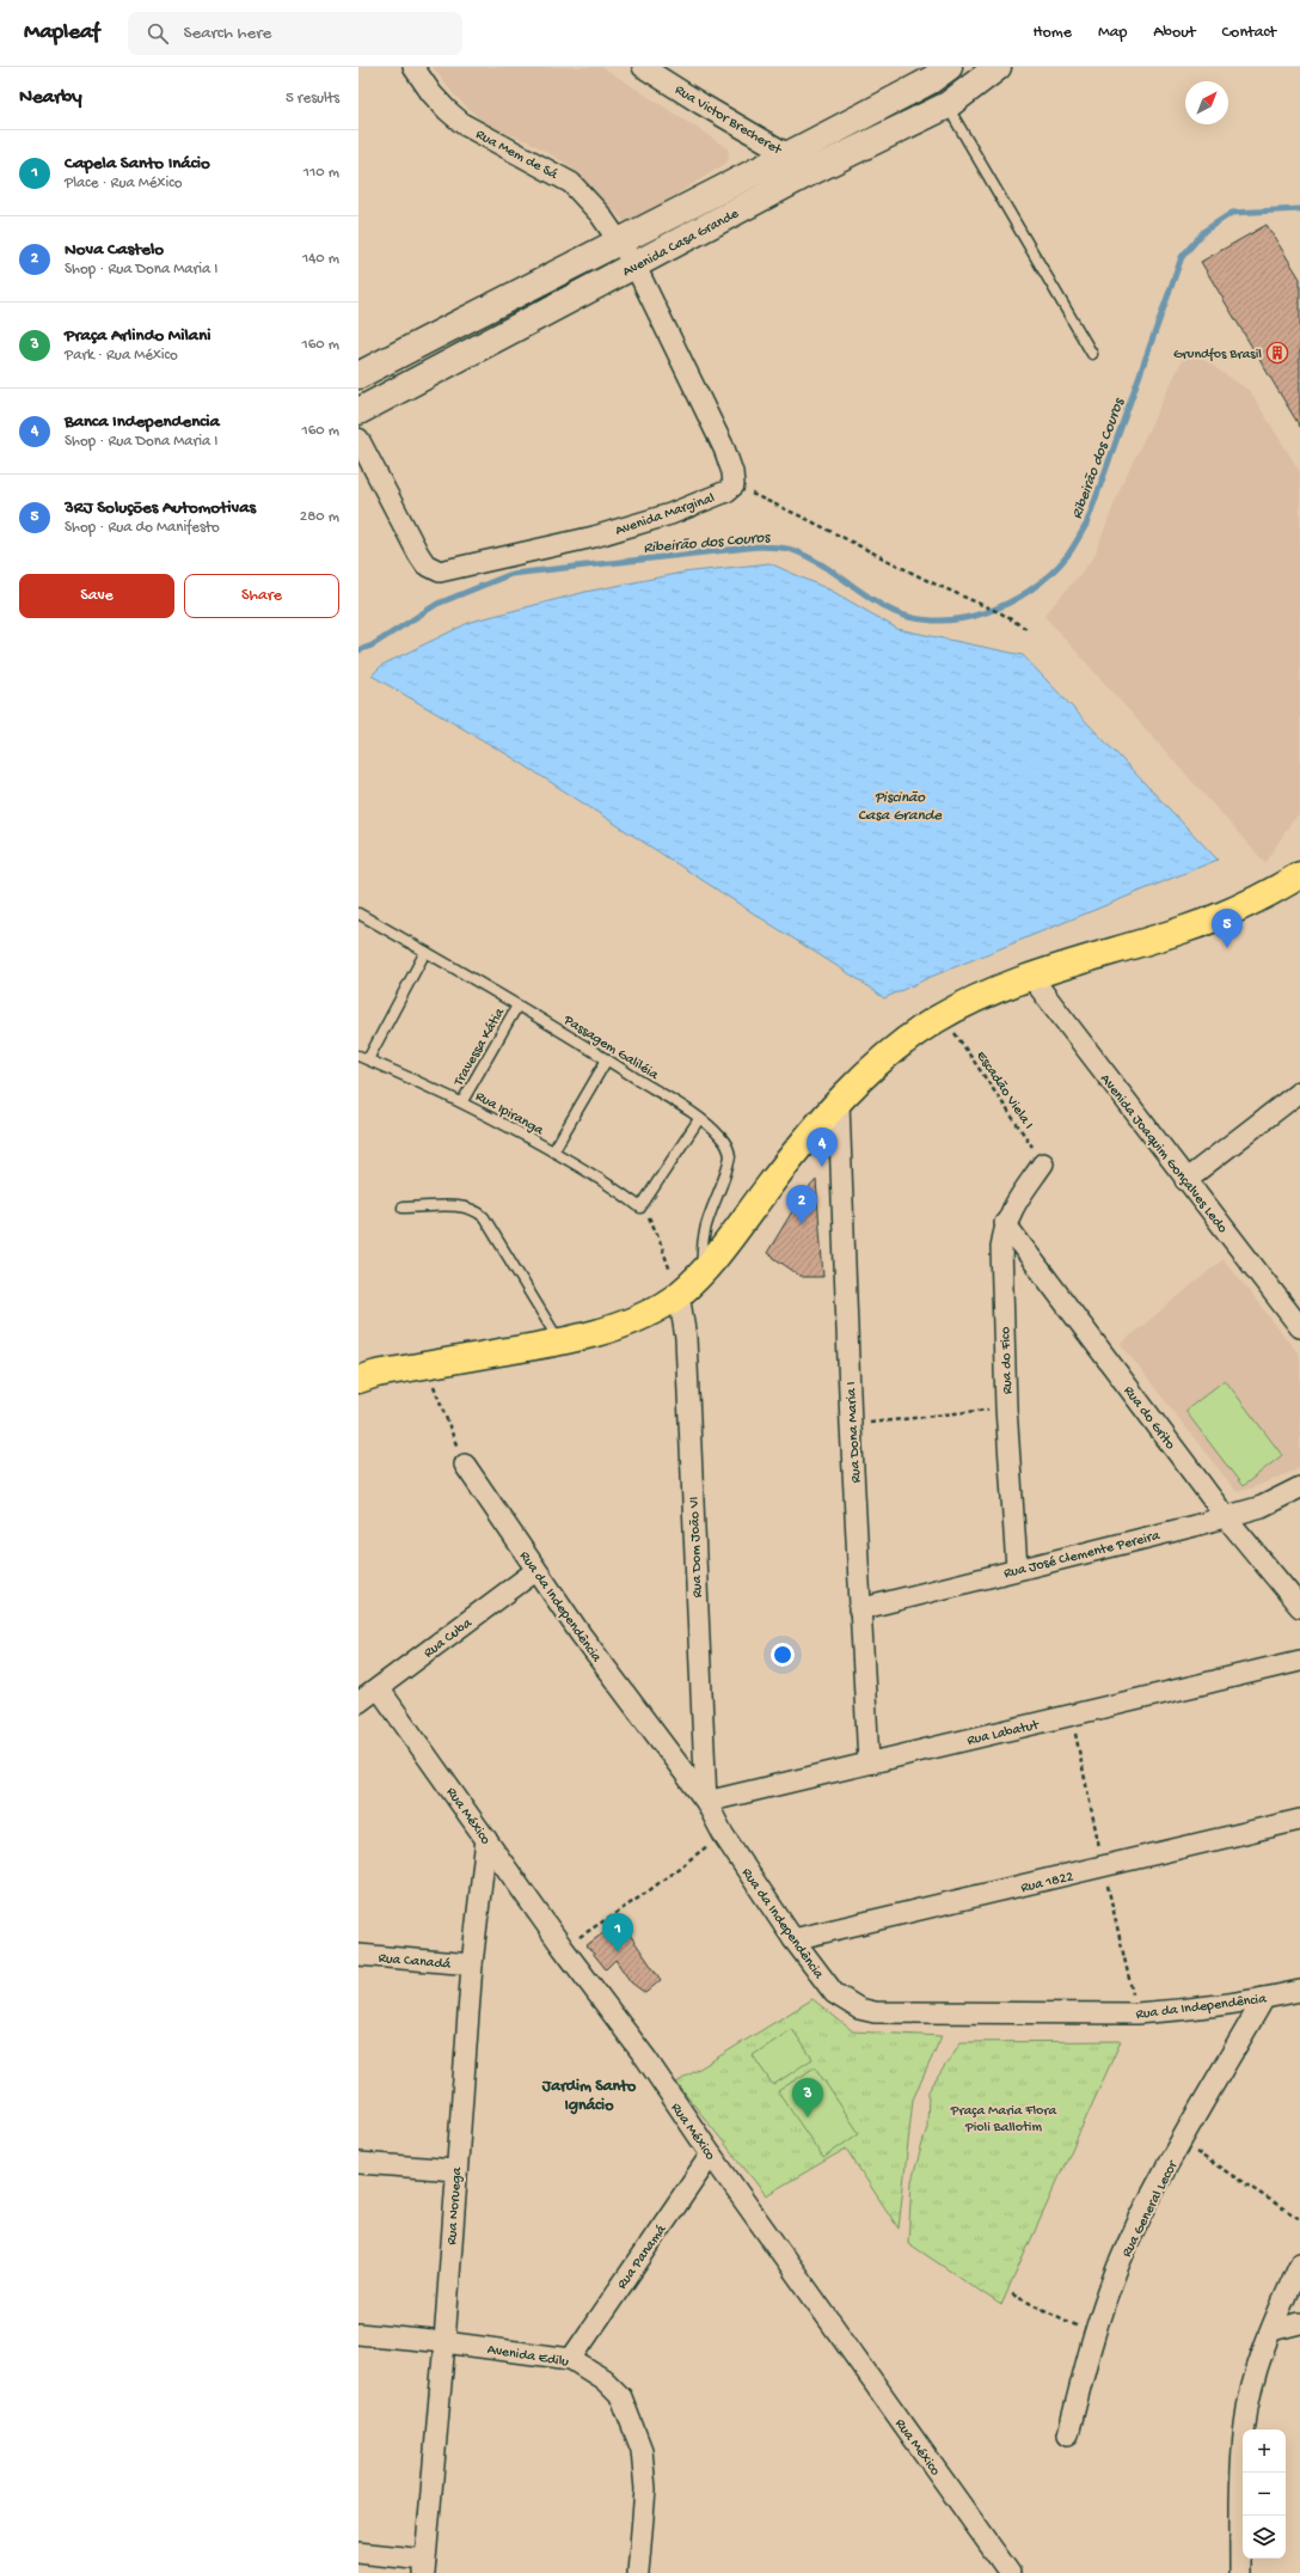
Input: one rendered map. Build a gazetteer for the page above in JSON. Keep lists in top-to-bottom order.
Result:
{
  "streets": {
    "main road": ["Avenida Casa Grande"],
    "street": [
      "Rua Victor Brecheret",
      "Rua Mem de Sá",
      "Avenida Marginal",
      "Avenida Joaquim Gonçalves Ledo",
      "Rua do Fico",
      "Rua do Grito",
      "Rua Dona Maria I",
      "Rua Dom João VI",
      "Rua José Clemente Pereira",
      "Rua da Independência",
      "Rua Cuba",
      "Rua Labatut",
      "Rua México",
      "Rua 1822",
      "Rua Canadá",
      "Rua Noruega",
      "Rua General Lecor",
      "Rua Panamá",
      "Avenida Edilu"
    ],
    "lane": ["Travessa Kátia", "Passagem Galiléia", "Rua Ipiranga"],
    "path": ["Escadão Viela I"]
  },
  "crossings": [
    ["Rua Victor Brecheret", "Avenida Casa Grande"],
    ["Rua Mem de Sá", "Avenida Casa Grande"],
    ["Travessa Kátia", "Passagem Galiléia"],
    ["Travessa Kátia", "Rua Ipiranga"],
    ["Escadão Viela I", "Rua do Fico"],
    ["Rua do Fico", "Rua do Grito"],
    ["Rua do Fico", "Rua José Clemente Pereira"],
    ["Rua do Grito", "Rua José Clemente Pereira"],
    ["Rua Dona Maria I", "Rua José Clemente Pereira"],
    ["Rua Dona Maria I", "Rua Labatut"],
    ["Rua Dom João VI", "Rua da Independência"],
    ["Rua Dom João VI", "Rua Labatut"],
    ["Rua da Independência", "Rua Cuba"],
    ["Rua da Independência", "Rua Labatut"],
    ["Rua da Independência", "Rua 1822"],
    ["Rua da Independência", "Rua General Lecor"],
    ["Rua Cuba", "Rua México"],
    ["Rua México", "Rua Noruega"],
    ["Rua México", "Rua Panamá"],
    ["Rua Canadá", "Rua Noruega"],
    ["Rua Noruega", "Avenida Edilu"],
    ["Rua Panamá", "Avenida Edilu"]
  ],
  "districts": ["Jardim Santo Ignácio"],
  "water": ["Ribeirão dos Couros", "Piscinão Casa Grande"],
  "parks": ["Praça Maria Flora Pioli Ballotim"],
  "places": {
    "building": ["Grundfos Brasil"]
  },
  "north": "top right",
  "page": {
    "header": "Mapleaf",
    "search": "Search here",
    "nav": [
      "Home",
      "Map",
      "About",
      "Contact"
    ],
    "heading": ["Nearby", "5 results"],
    "list": [
      {
        "mark": "1",
        "name": "Capela Santo Inácio",
        "note": "Place · Rua México",
        "value": "110 m"
      },
      {
        "mark": "2",
        "name": "Nova Castelo",
        "note": "Shop · Rua Dona Maria I",
        "value": "140 m"
      },
      {
        "mark": "3",
        "name": "Praça Arlindo Milani",
        "note": "Park · Rua México",
        "value": "160 m"
      },
      {
        "mark": "4",
        "name": "Banca Independencia",
        "note": "Shop · Rua Dona Maria I",
        "value": "160 m"
      },
      {
        "mark": "5",
        "name": "3RJ Soluções Automotivas",
        "note": "Shop · Rua do Manifesto",
        "value": "280 m"
      }
    ],
    "buttons": ["Save", "Share"],
    "pins": [
      "5",
      "4",
      "2",
      "1",
      "3"
    ],
    "map_buttons": ["+", "−"]
  }
}
